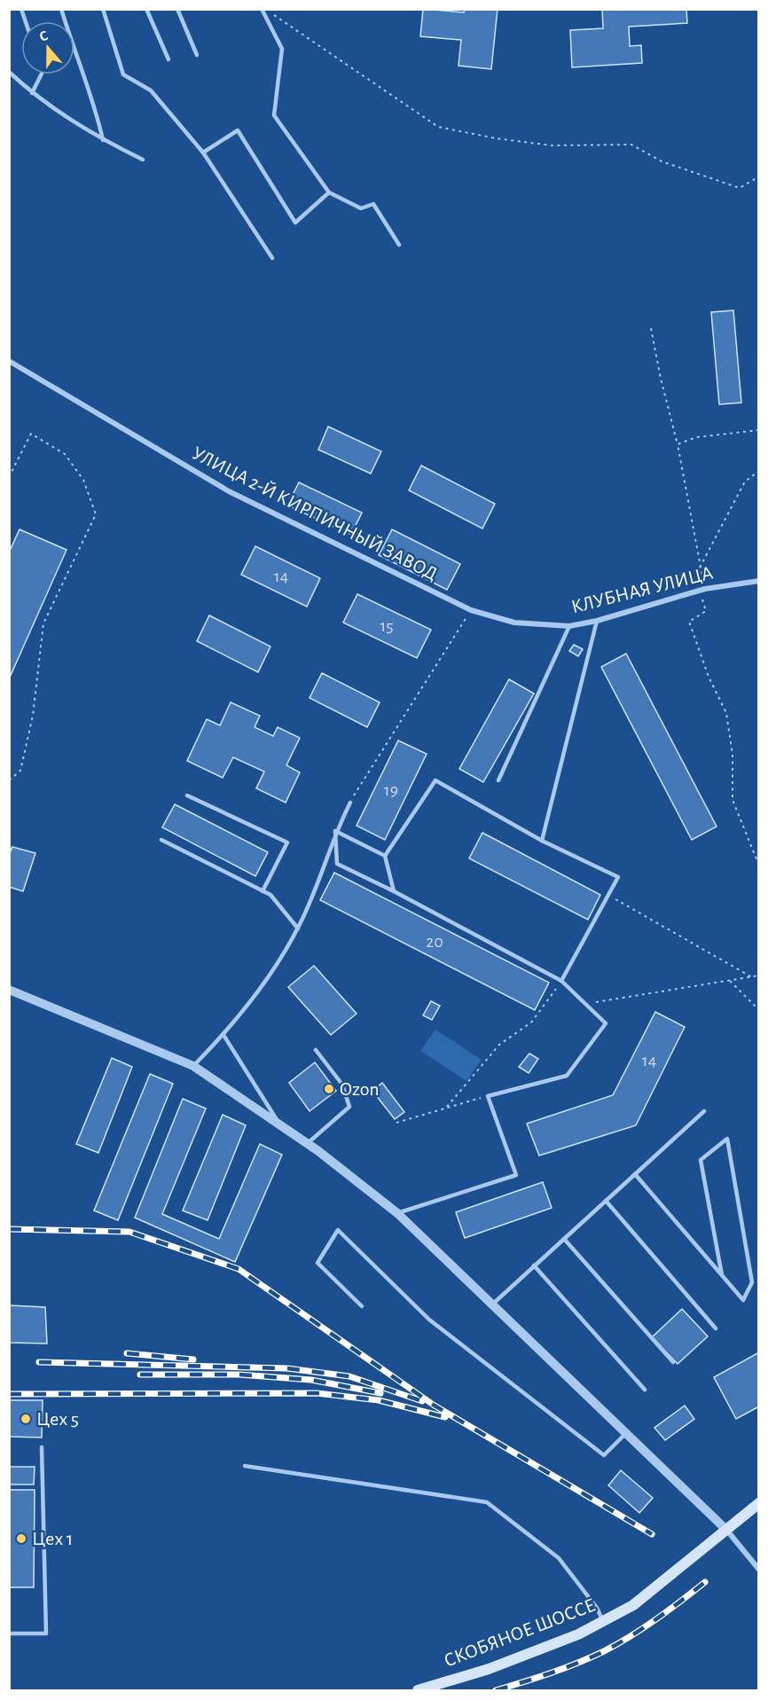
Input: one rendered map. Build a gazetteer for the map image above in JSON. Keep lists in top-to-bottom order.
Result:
{
  "streets": {
    "main road": ["СКОБЯНОЕ ШОССЕ"],
    "street": ["УЛИЦА 2-Й КИРПИЧНЫЙ ЗАВОД", "КЛУБНАЯ УЛИЦА"]
  },
  "crossings": [
    ["УЛИЦА 2-Й КИРПИЧНЫЙ ЗАВОД", "КЛУБНАЯ УЛИЦА"]
  ],
  "places": ["Ozon", "Цех 5", "Цех 1"],
  "house_numbers": [
    "14",
    "15",
    "19",
    "20",
    "14"
  ],
  "north": "top"
}
